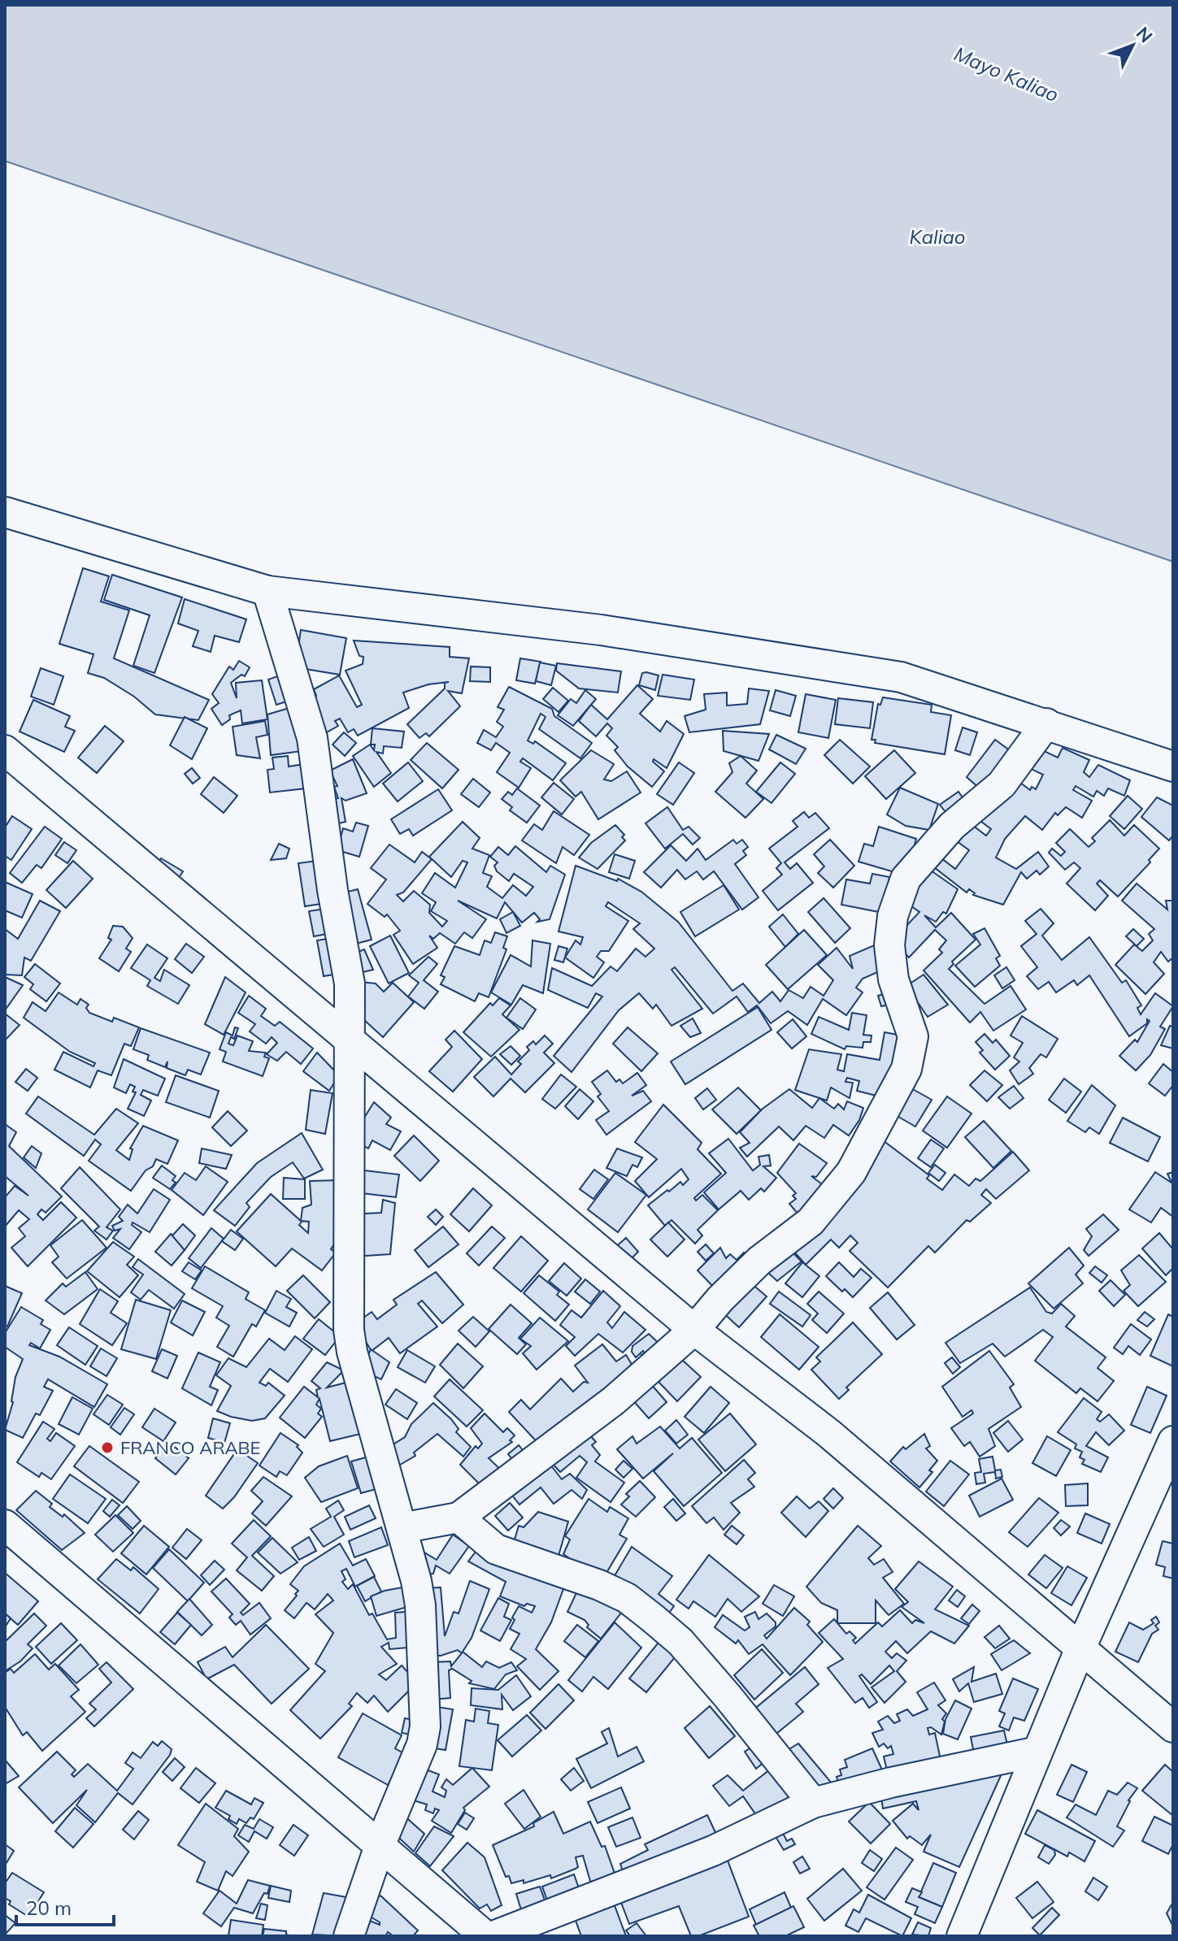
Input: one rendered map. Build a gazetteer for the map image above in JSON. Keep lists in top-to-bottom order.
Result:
{
  "water": ["Mayo Kaliao", "Kaliao"],
  "places": ["FRANCO ARABE"],
  "scale_bar": "20 m",
  "north": "top right"
}
